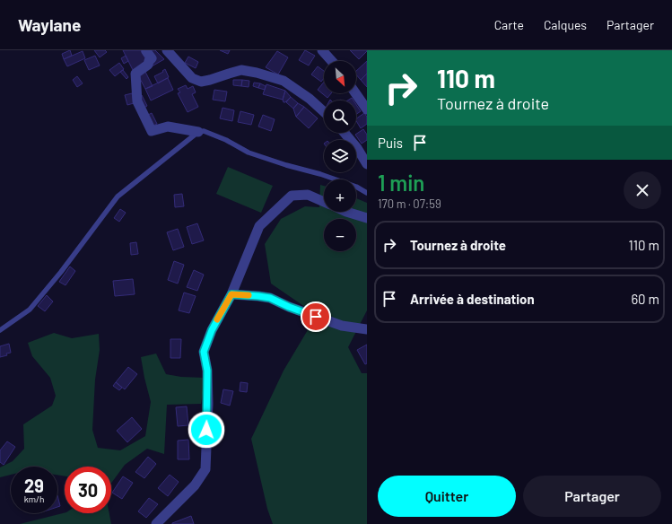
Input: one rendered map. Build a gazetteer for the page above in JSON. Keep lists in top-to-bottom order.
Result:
{
  "north": "bottom right",
  "page": {
    "header": "Waylane",
    "nav": ["Carte", "Calques", "Partager"],
    "turn": ["110 m", "Tournez à droite"],
    "map_buttons": ["+", "−"],
    "then": "Puis",
    "heading": ["1 min", "170 m · 07:59"],
    "list": [
      {
        "name": "Tournez à droite",
        "value": "110 m"
      },
      {
        "name": "Arrivée à destination",
        "value": "60 m"
      }
    ],
    "speed": "29 km/h",
    "limit": "30",
    "buttons": ["Quitter", "Partager"]
  }
}
